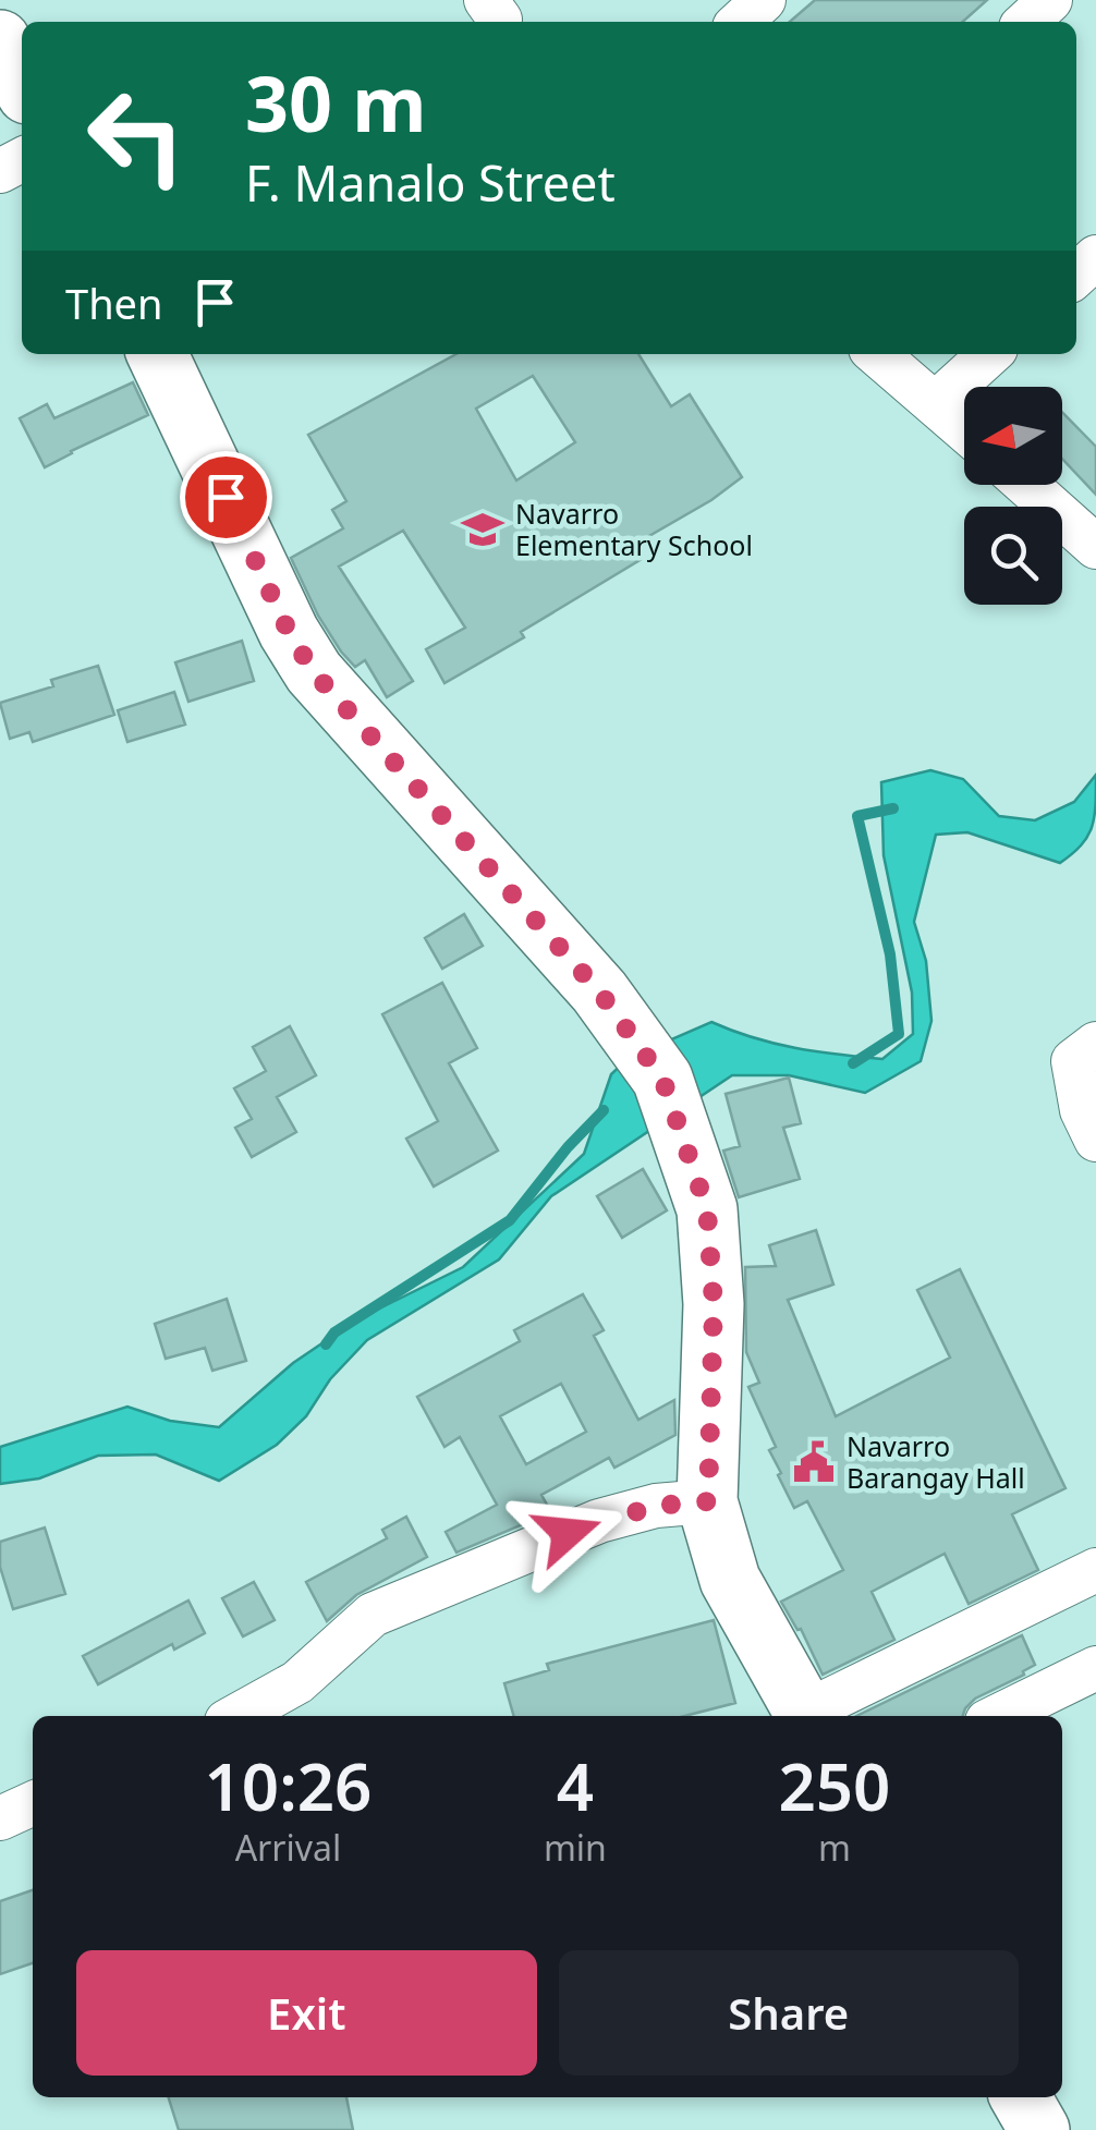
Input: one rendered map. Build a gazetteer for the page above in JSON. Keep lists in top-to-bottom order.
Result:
{
  "places": {
    "school or university": ["Navarro Elementary School"],
    "public building": ["Navarro Barangay Hall"]
  },
  "north": "left",
  "page": {
    "turn": ["30 m", "F. Manalo Street"],
    "then": "Then",
    "eta": [
      "10:26",
      "Arrival",
      "4",
      "min",
      "250",
      "m"
    ],
    "buttons": ["Exit", "Share"]
  }
}
